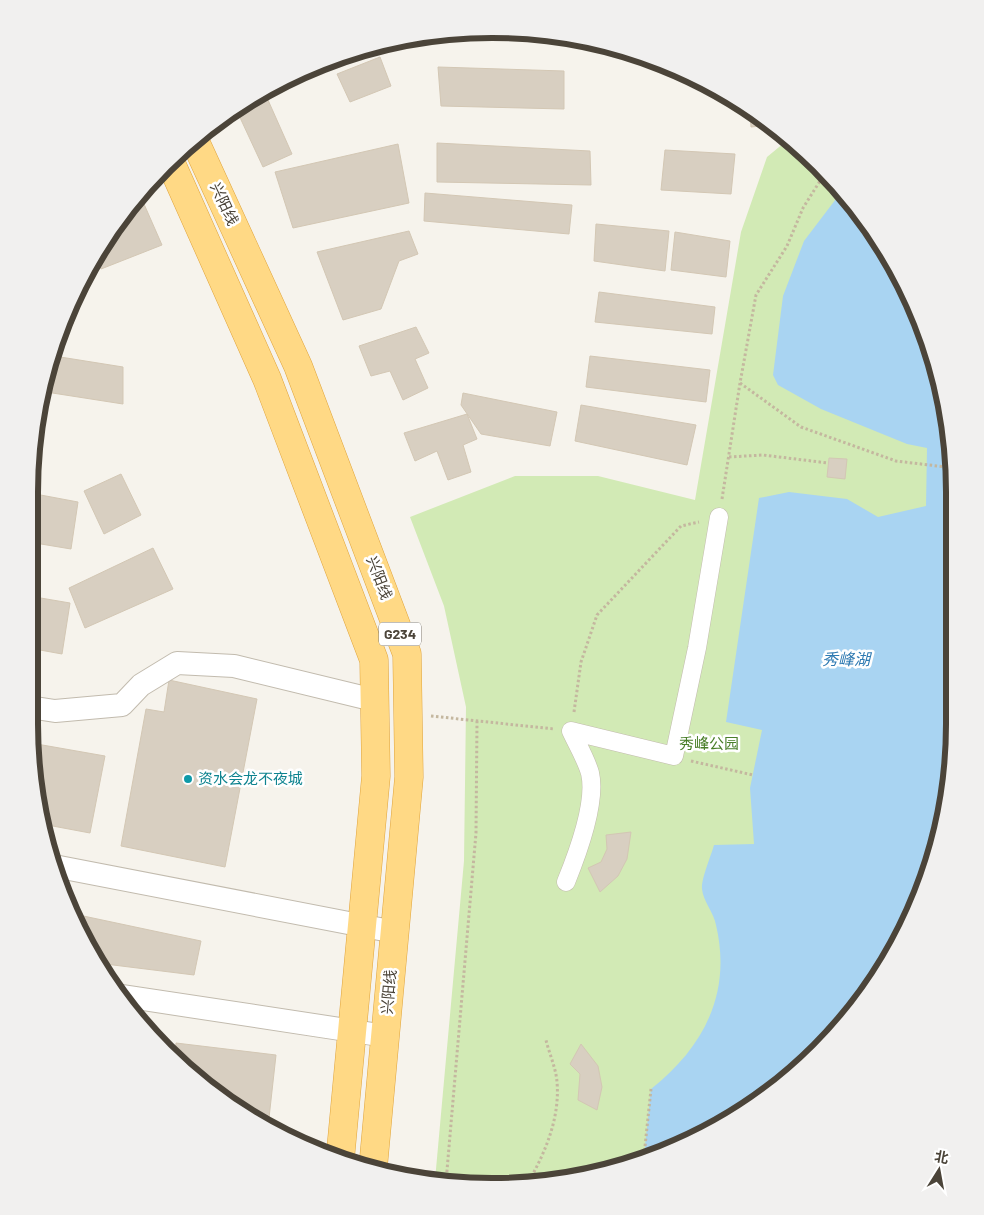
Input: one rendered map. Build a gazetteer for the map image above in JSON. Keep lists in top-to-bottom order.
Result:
{
  "streets": {
    "highway": ["兴阳线", "G234"]
  },
  "water": ["秀峰湖"],
  "parks": ["秀峰公园"],
  "places": ["资水会龙不夜城"],
  "north": "top"
}
